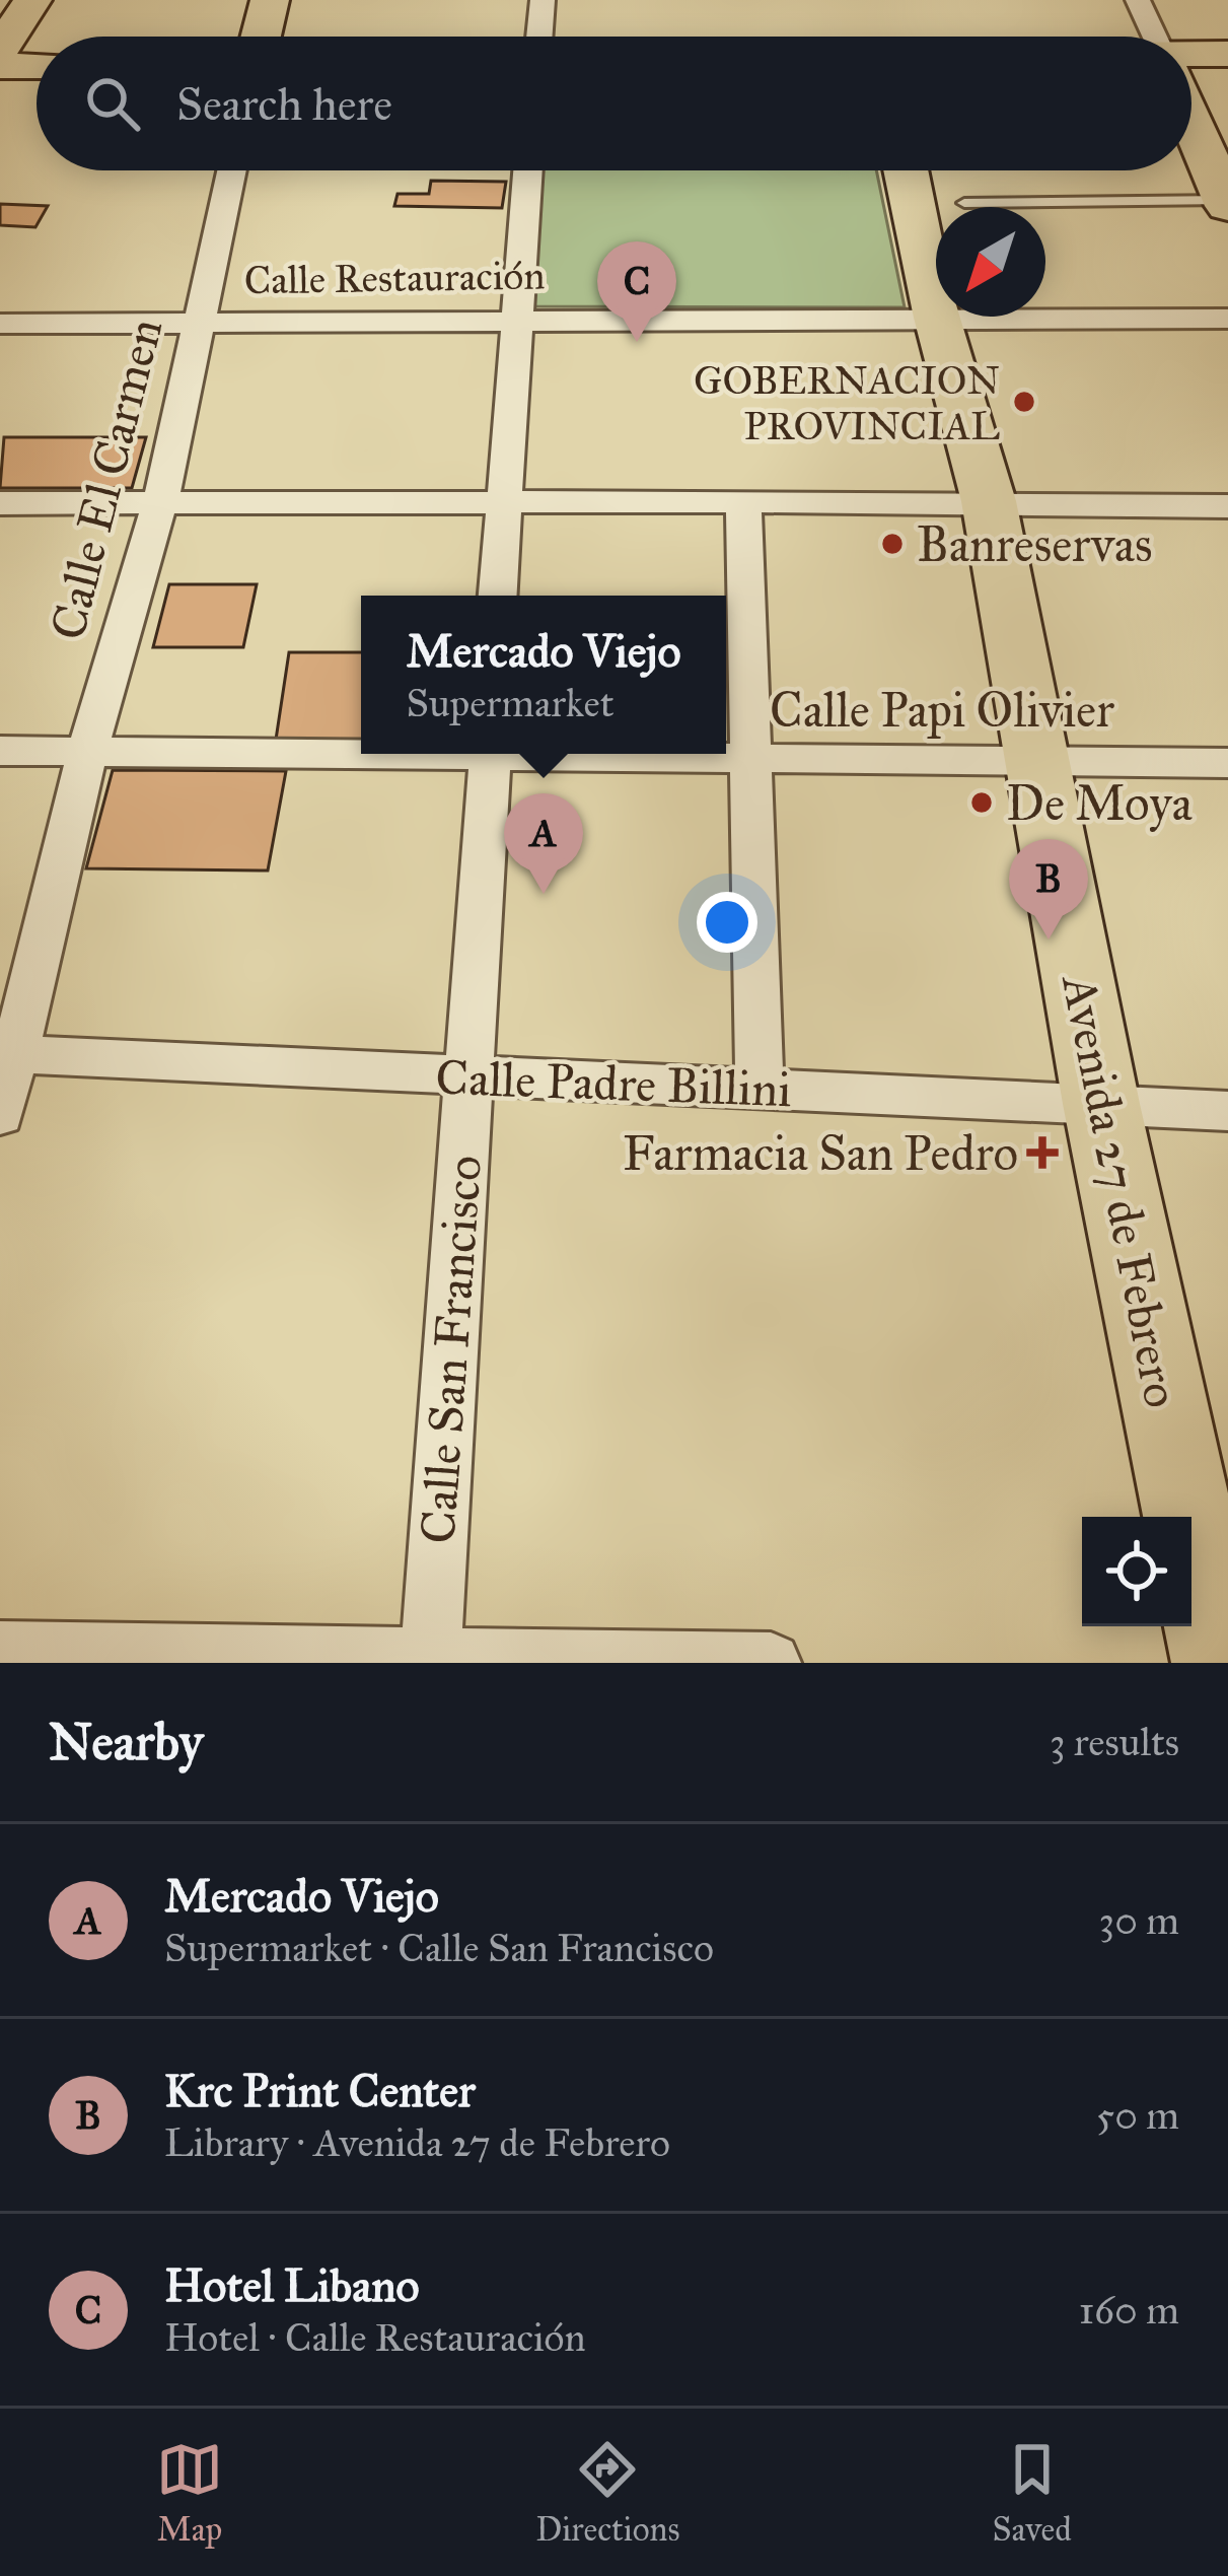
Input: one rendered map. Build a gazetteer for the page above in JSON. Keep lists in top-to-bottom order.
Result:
{
  "streets": {
    "main road": ["Avenida 27 de Febrero"],
    "street": [
      "Calle Restauración",
      "Calle El Carmen",
      "Calle Papi Olivier",
      "Calle Padre Billini",
      "Calle San Francisco"
    ]
  },
  "crossings": [
    ["Calle Restauración", "Calle El Carmen"],
    ["Calle Restauración", "Avenida 27 de Febrero"],
    ["Calle El Carmen", "Calle Papi Olivier"],
    ["Calle El Carmen", "Calle Padre Billini"],
    ["Calle Papi Olivier", "Avenida 27 de Febrero"],
    ["Calle Padre Billini", "Avenida 27 de Febrero"],
    ["Calle Padre Billini", "Calle San Francisco"]
  ],
  "places": {
    "other": ["GOBERNACION PROVINCIAL", "Banreservas", "De Moya"],
    "health": ["Farmacia San Pedro"]
  },
  "north": "bottom left",
  "page": {
    "search": "Search here",
    "pins": ["C", "A", "B"],
    "popup": ["Mercado Viejo", "Supermarket"],
    "heading": ["Nearby", "3 results"],
    "list": [
      {
        "mark": "A",
        "name": "Mercado Viejo",
        "note": "Supermarket · Calle San Francisco",
        "value": "30 m"
      },
      {
        "mark": "B",
        "name": "Krc Print Center",
        "note": "Library · Avenida 27 de Febrero",
        "value": "50 m"
      },
      {
        "mark": "C",
        "name": "Hotel Libano",
        "note": "Hotel · Calle Restauración",
        "value": "160 m"
      }
    ],
    "nav": ["Map", "Directions", "Saved"]
  }
}
